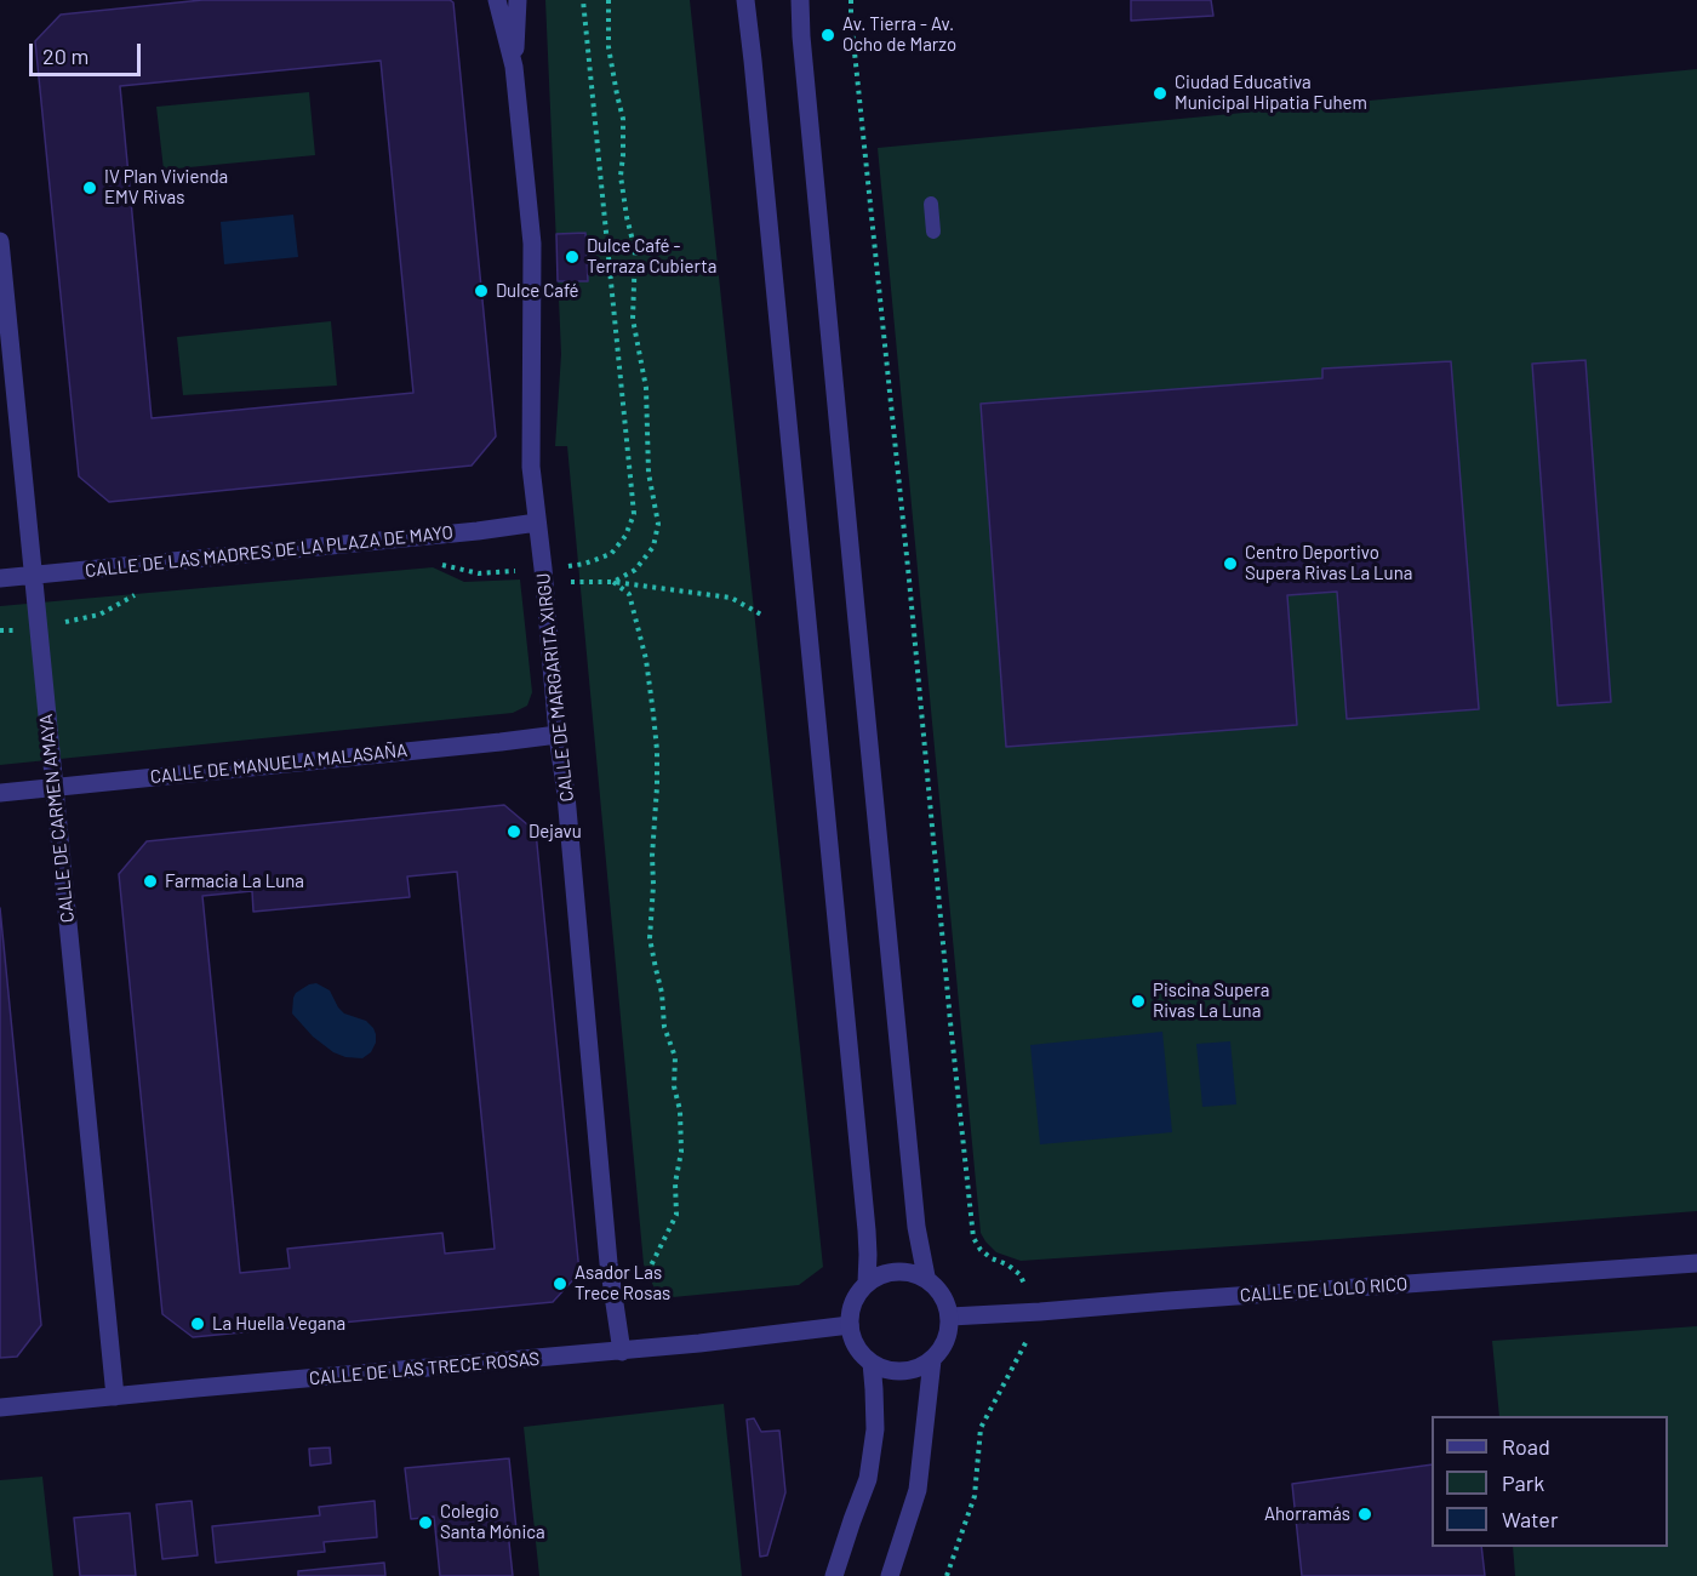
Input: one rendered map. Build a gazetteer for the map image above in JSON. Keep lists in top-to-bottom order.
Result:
{
  "streets": {
    "street": [
      "CALLE DE LAS MADRES DE LA PLAZA DE MAYO",
      "CALLE DE MARGARITA XIRGU",
      "CALLE DE MANUELA MALASAÑA",
      "CALLE DE CARMEN AMAYA",
      "CALLE DE LOLO RICO",
      "CALLE DE LAS TRECE ROSAS"
    ]
  },
  "crossings": [
    ["CALLE DE LAS MADRES DE LA PLAZA DE MAYO", "CALLE DE MARGARITA XIRGU"],
    ["CALLE DE LAS MADRES DE LA PLAZA DE MAYO", "CALLE DE CARMEN AMAYA"],
    ["CALLE DE MARGARITA XIRGU", "CALLE DE MANUELA MALASAÑA"],
    ["CALLE DE MARGARITA XIRGU", "CALLE DE LAS TRECE ROSAS"],
    ["CALLE DE MANUELA MALASAÑA", "CALLE DE CARMEN AMAYA"],
    ["CALLE DE CARMEN AMAYA", "CALLE DE LAS TRECE ROSAS"],
    ["CALLE DE LOLO RICO", "CALLE DE LAS TRECE ROSAS"]
  ],
  "places": [
    "Av. Tierra - Av. Ocho de Marzo",
    "Ciudad Educativa Municipal Hipatia Fuhem",
    "IV Plan Vivienda EMV Rivas",
    "Dulce Café - Terraza Cubierta",
    "Dulce Café",
    "Centro Deportivo Supera Rivas La Luna",
    "Dejavu",
    "Farmacia La Luna",
    "Piscina Supera Rivas La Luna",
    "Asador Las Trece Rosas",
    "La Huella Vegana",
    "Ahorramás",
    "Colegio Santa Mónica"
  ],
  "legend": ["Road", "Park", "Water"],
  "scale_bar": "20 m"
}
